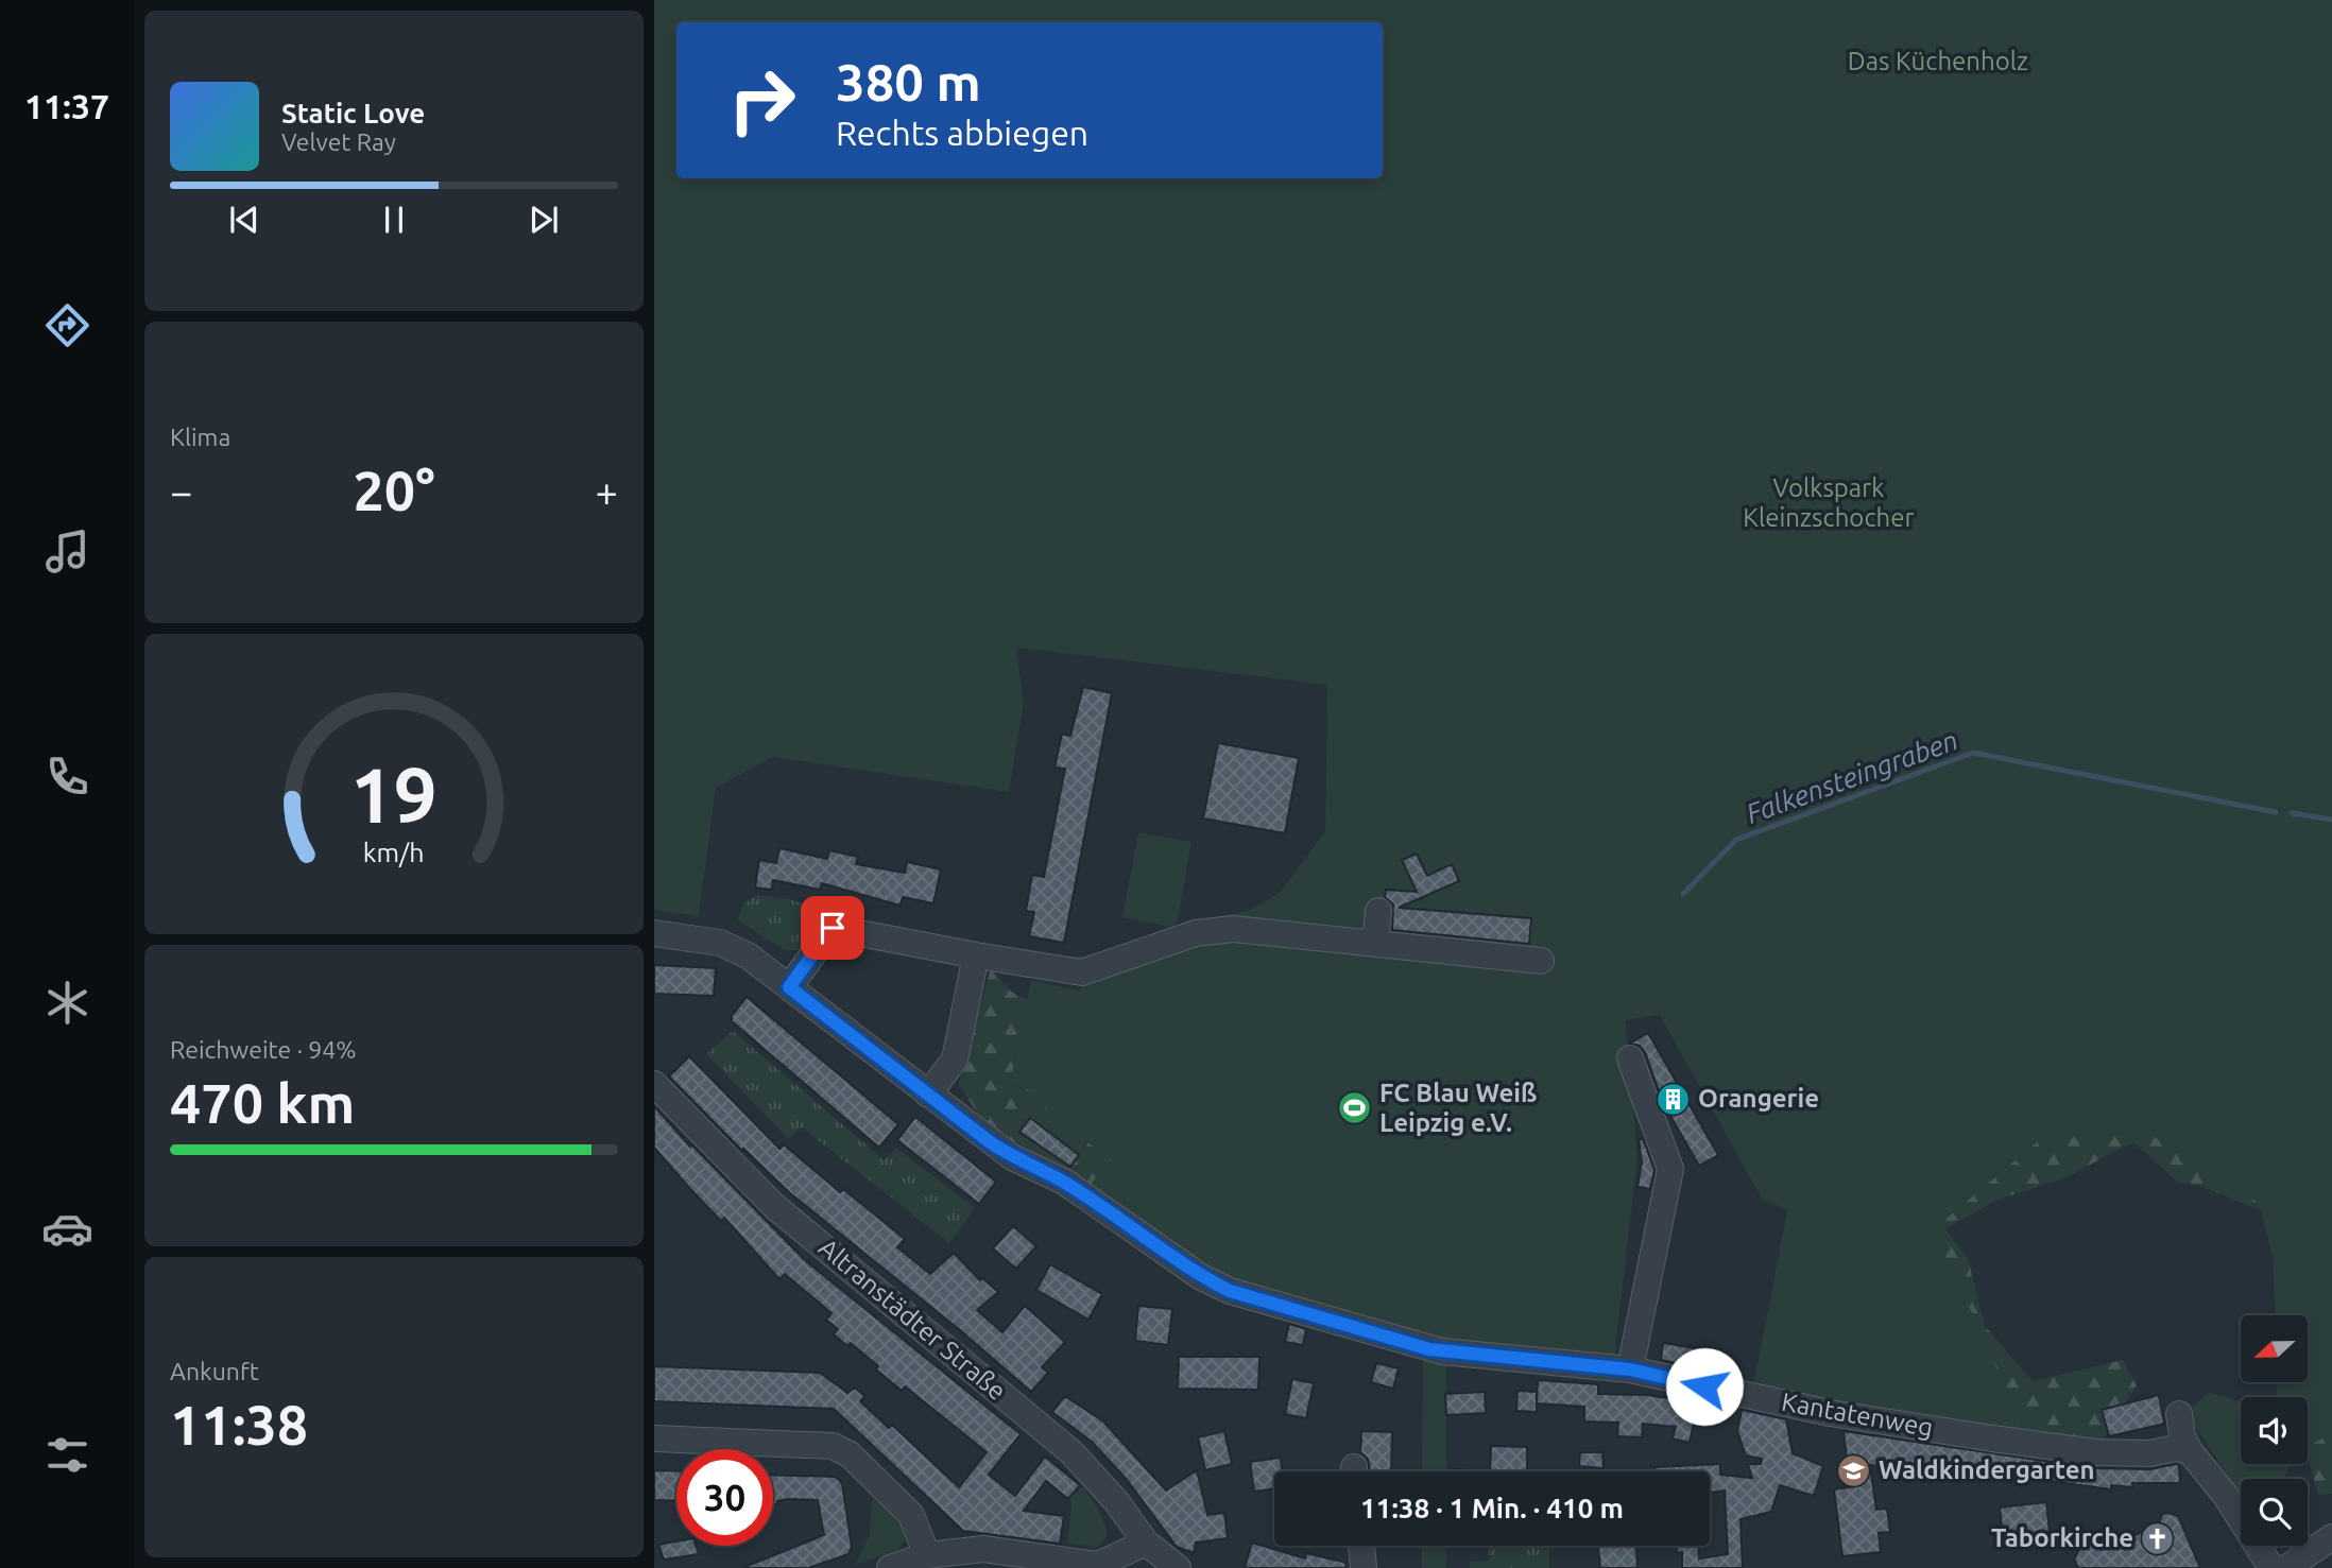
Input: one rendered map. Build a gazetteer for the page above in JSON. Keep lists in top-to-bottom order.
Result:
{
  "streets": {
    "street": ["Altranstädter Straße", "Kantatenweg"]
  },
  "water": ["Falkensteingraben"],
  "parks": ["Das Küchenholz", "Volkspark Kleinzschocher"],
  "places": {
    "building": ["Orangerie"],
    "sports": ["FC Blau Weiß Leipzig e.V."],
    "school or university": ["Waldkindergarten"],
    "church": ["Taborkirche"]
  },
  "north": "left",
  "page": {
    "tabs": "11:37",
    "turn": ["380 m", "Rechts abbiegen"],
    "song": ["Static Love", "Velvet Ray"],
    "tile": [
      "Klima",
      ["Reichweite · 94%", "470 km"],
      ["Ankunft", "11:38"]
    ],
    "heat": ["−", "20°", "+"],
    "limit": "30",
    "trip": "11:38 · 1 Min. · 410 m",
    "gauge": ["19", "km/h"]
  }
}
